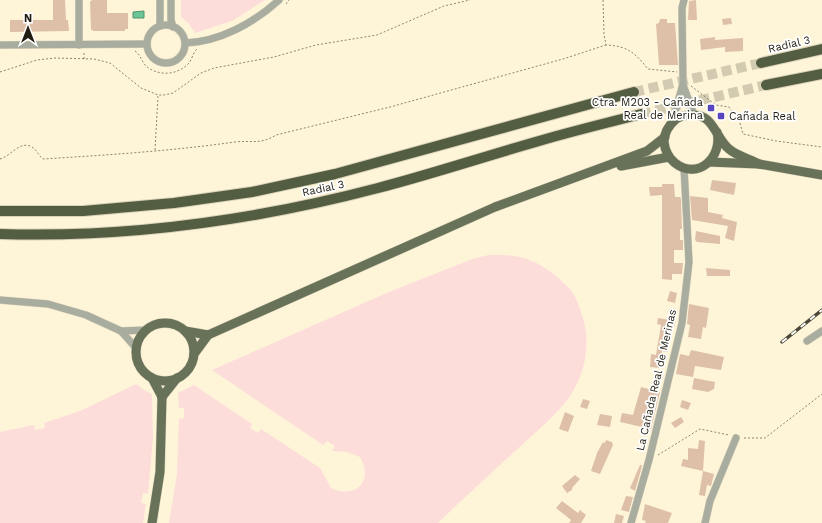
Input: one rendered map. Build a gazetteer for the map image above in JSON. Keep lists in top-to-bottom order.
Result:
{
  "streets": {
    "highway": ["Radial 3"],
    "street": ["La Cañada Real de Merinas"]
  },
  "places": {
    "transit": ["Ctra. M203 - Cañada Real de Merina", "Cañada Real"]
  },
  "north": "top"
}
